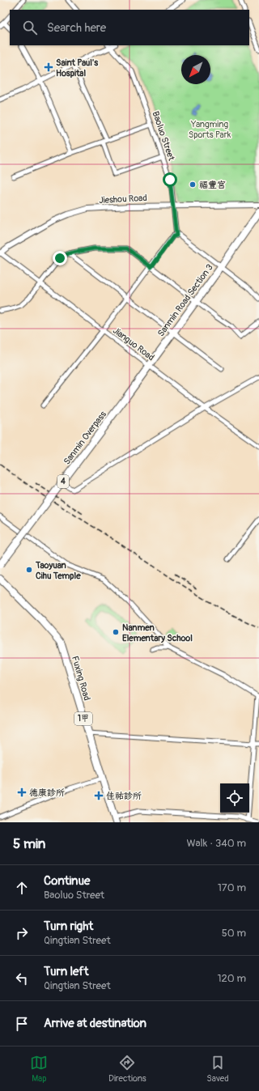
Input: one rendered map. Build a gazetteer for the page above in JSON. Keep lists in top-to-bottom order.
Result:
{
  "streets": {
    "main road": [
      "Sanmin Road Section 3",
      "Sanmin Overpass",
      "4",
      "Fuxing Road",
      "1甲"
    ],
    "street": ["Baoluo Street", "Jieshou Road", "Jianguo Road"]
  },
  "crossings": [
    ["Baoluo Street", "Jieshou Road"],
    ["Jieshou Road", "Jianguo Road"],
    ["Sanmin Road Section 3", "Jianguo Road"],
    ["Sanmin Road Section 3", "Sanmin Overpass"]
  ],
  "parks": ["Yangming Sports Park"],
  "places": {
    "health": ["Saint Paul's Hospital", "德康診所", "佳祐診所"],
    "other": ["福豐宮", "Taoyuan Cihu Temple", "Nanmen Elementary School"]
  },
  "north": "bottom left",
  "page": {
    "search": "Search here",
    "heading": ["5 min", "Walk · 340 m"],
    "list": [
      ["Continue", "Baoluo Street", "170 m"],
      ["Turn right", "Qingtian Street", "50 m"],
      ["Turn left", "Qingtian Street", "120 m"],
      "Arrive at destination"
    ],
    "nav": ["Map", "Directions", "Saved"]
  }
}
